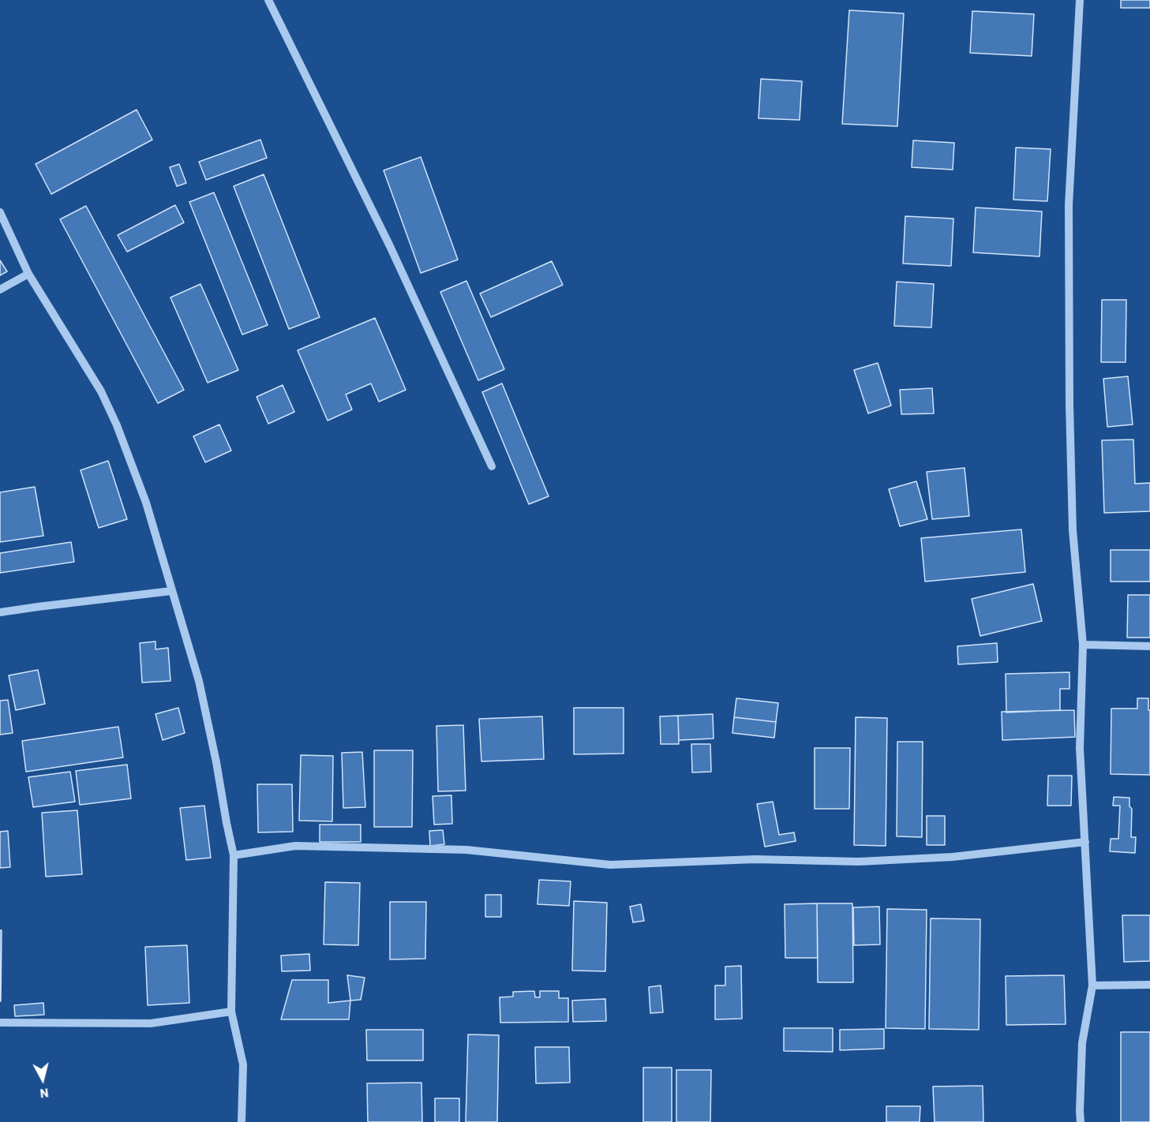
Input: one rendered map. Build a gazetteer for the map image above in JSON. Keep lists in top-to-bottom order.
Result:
{
  "north": "bottom"
}
